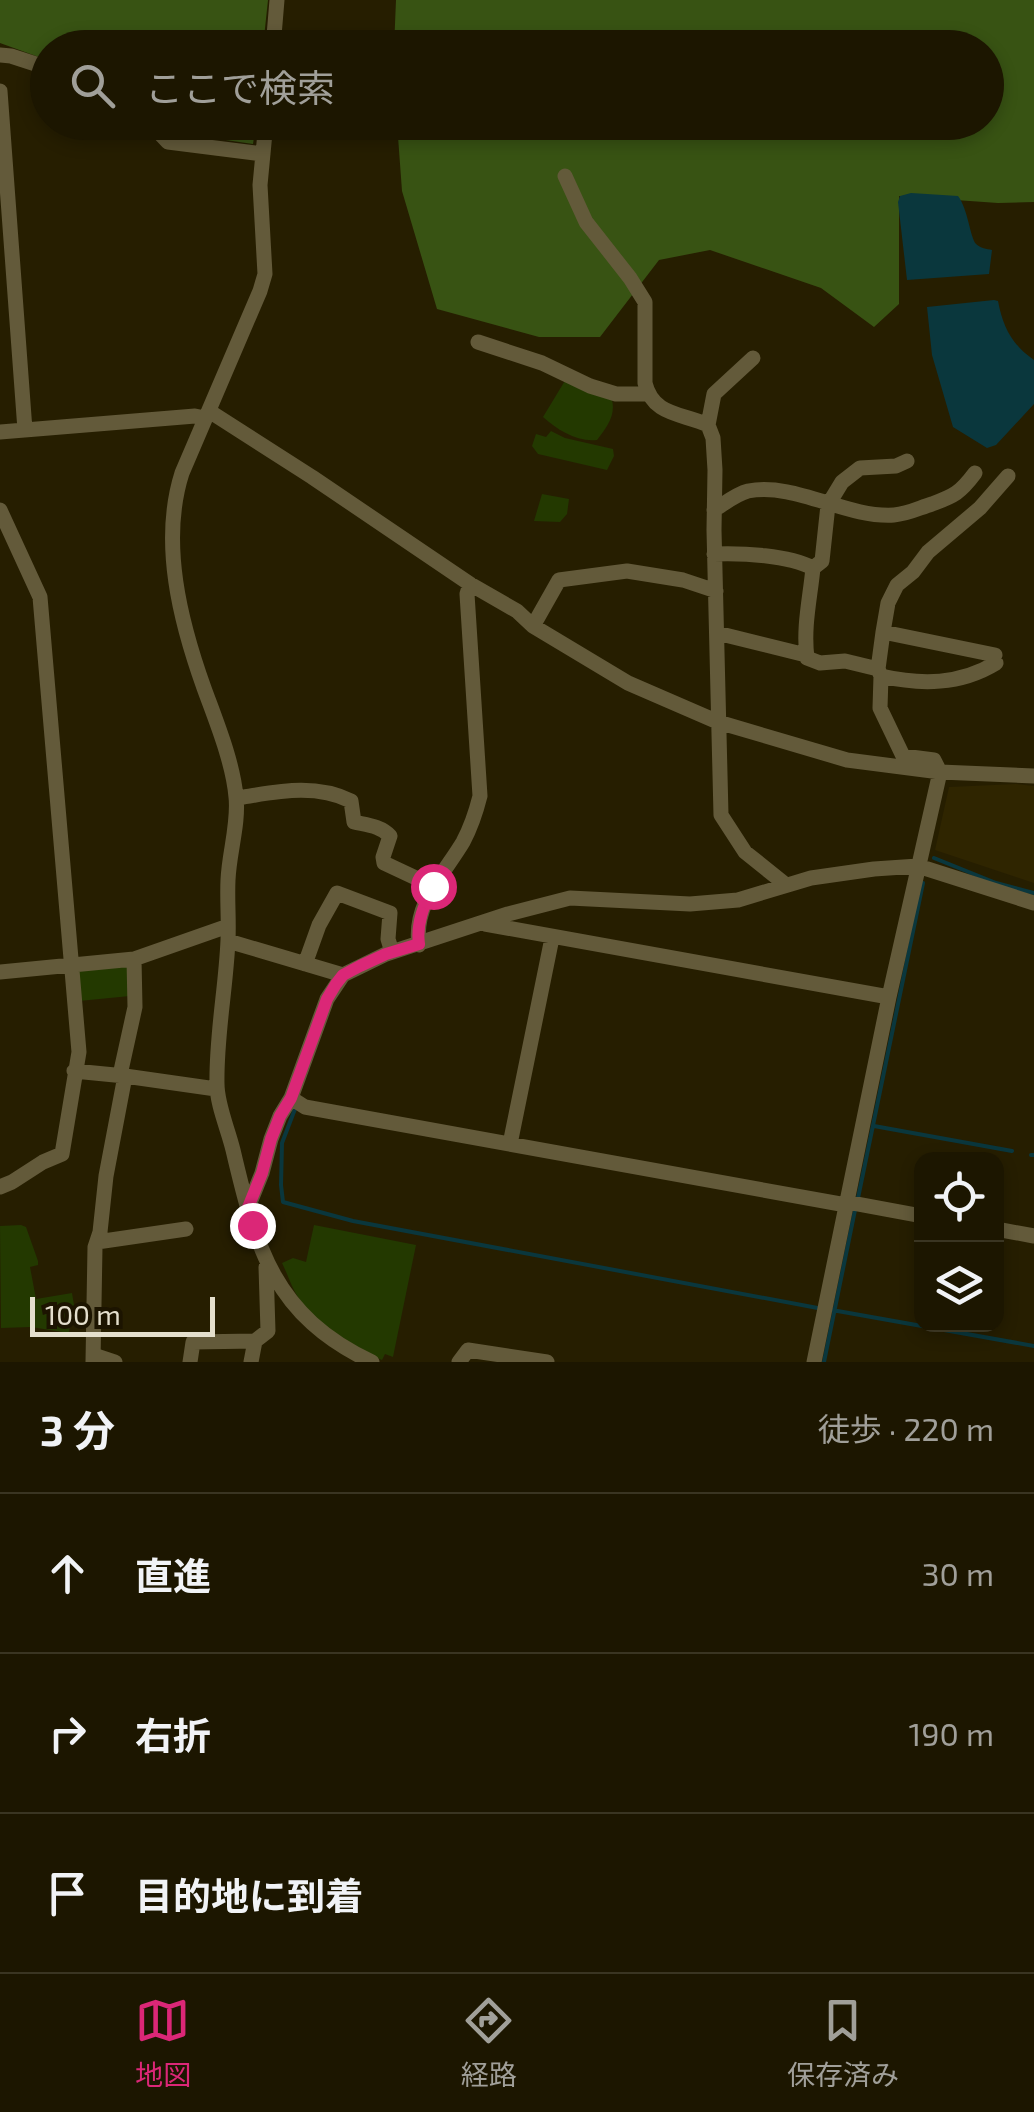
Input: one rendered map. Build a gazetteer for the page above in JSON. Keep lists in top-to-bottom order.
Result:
{
  "scale_bar": "100 m",
  "page": {
    "search": "ここで検索",
    "scale": "100 m",
    "heading": ["3 分", "徒歩 · 220 m"],
    "list": [
      ["直進", "30 m"],
      ["右折", "190 m"],
      "目的地に到着"
    ],
    "nav": ["地図", "経路", "保存済み"]
  }
}
